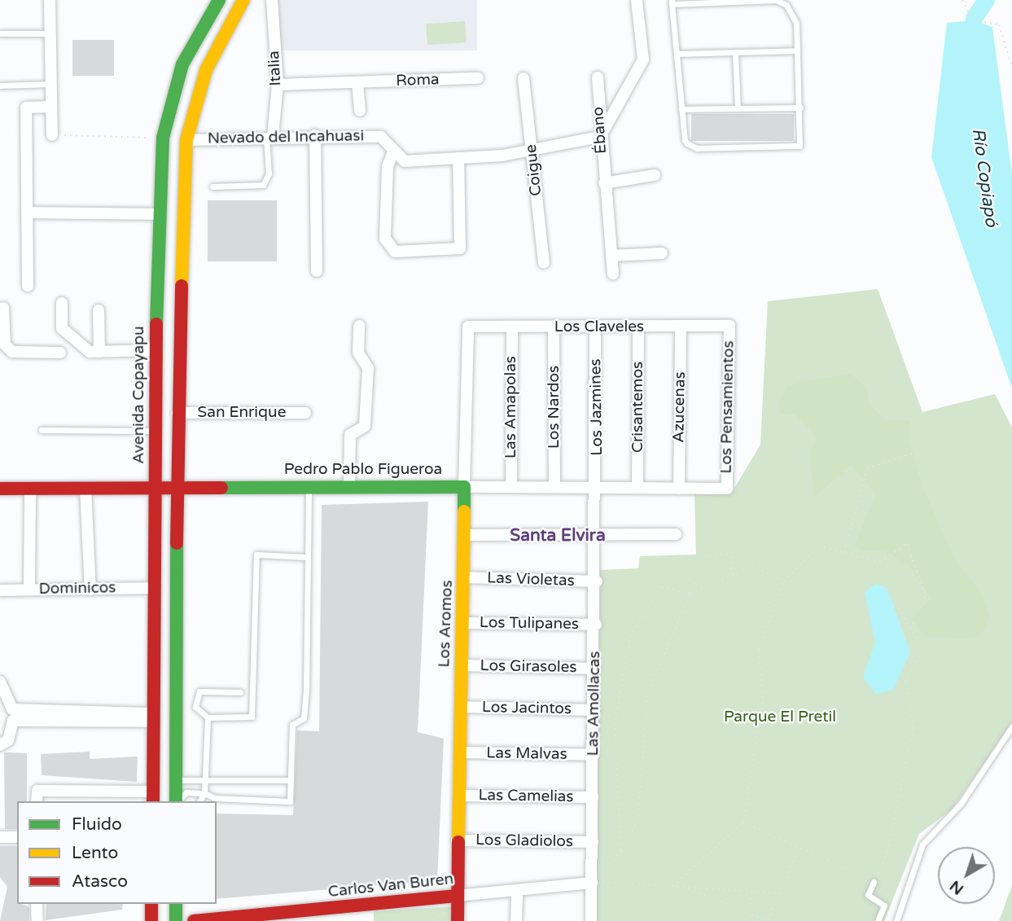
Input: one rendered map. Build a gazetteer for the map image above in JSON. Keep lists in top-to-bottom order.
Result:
{
  "streets": {
    "main road": [
      "Avenida Copayapu",
      "Pedro Pablo Figueroa",
      "Los Aromos",
      "Carlos Van Buren"
    ],
    "street": [
      "Italia",
      "Roma",
      "Ébano",
      "Nevado del Incahuasi",
      "Coigue",
      "Los Claveles",
      "Las Amapolas",
      "Los Nardos",
      "Los Jazmines",
      "Crisantemos",
      "Azucenas",
      "Los Pensamientos",
      "San Enrique",
      "Las Violetas",
      "Dominicos",
      "Los Tulipanes",
      "Los Girasoles",
      "Las Amollacas",
      "Los Jacintos",
      "Las Malvas",
      "Las Camelias",
      "Los Gladiolos"
    ]
  },
  "crossings": [
    ["Italia", "Roma"],
    ["Italia", "Nevado del Incahuasi"],
    ["Ébano", "Nevado del Incahuasi"],
    ["Nevado del Incahuasi", "Coigue"],
    ["Los Claveles", "Las Amapolas"],
    ["Los Claveles", "Los Nardos"],
    ["Los Claveles", "Los Jazmines"],
    ["Los Claveles", "Crisantemos"],
    ["Los Claveles", "Azucenas"],
    ["Los Claveles", "Los Pensamientos"],
    ["Los Claveles", "Los Aromos"],
    ["Avenida Copayapu", "Pedro Pablo Figueroa"],
    ["Avenida Copayapu", "Dominicos"],
    ["Las Amapolas", "Pedro Pablo Figueroa"],
    ["Los Nardos", "Pedro Pablo Figueroa"],
    ["Los Jazmines", "Pedro Pablo Figueroa"],
    ["Los Jazmines", "Las Amollacas"],
    ["Crisantemos", "Pedro Pablo Figueroa"],
    ["Azucenas", "Pedro Pablo Figueroa"],
    ["Los Pensamientos", "Pedro Pablo Figueroa"],
    ["Pedro Pablo Figueroa", "Los Aromos"],
    ["Pedro Pablo Figueroa", "Las Amollacas"],
    ["Las Violetas", "Los Aromos"],
    ["Las Violetas", "Las Amollacas"],
    ["Los Aromos", "Los Tulipanes"],
    ["Los Aromos", "Los Girasoles"],
    ["Los Aromos", "Los Jacintos"],
    ["Los Aromos", "Las Malvas"],
    ["Los Aromos", "Las Camelias"],
    ["Los Aromos", "Los Gladiolos"],
    ["Los Aromos", "Carlos Van Buren"],
    ["Los Tulipanes", "Las Amollacas"],
    ["Los Girasoles", "Las Amollacas"],
    ["Las Amollacas", "Los Jacintos"],
    ["Las Amollacas", "Las Malvas"],
    ["Las Amollacas", "Las Camelias"],
    ["Las Amollacas", "Los Gladiolos"],
    ["Las Amollacas", "Carlos Van Buren"]
  ],
  "districts": ["Santa Elvira"],
  "water": ["Río Copiapó"],
  "parks": ["Parque El Pretil"],
  "legend": ["Fluido", "Lento", "Atasco"],
  "north": "bottom left"
}
